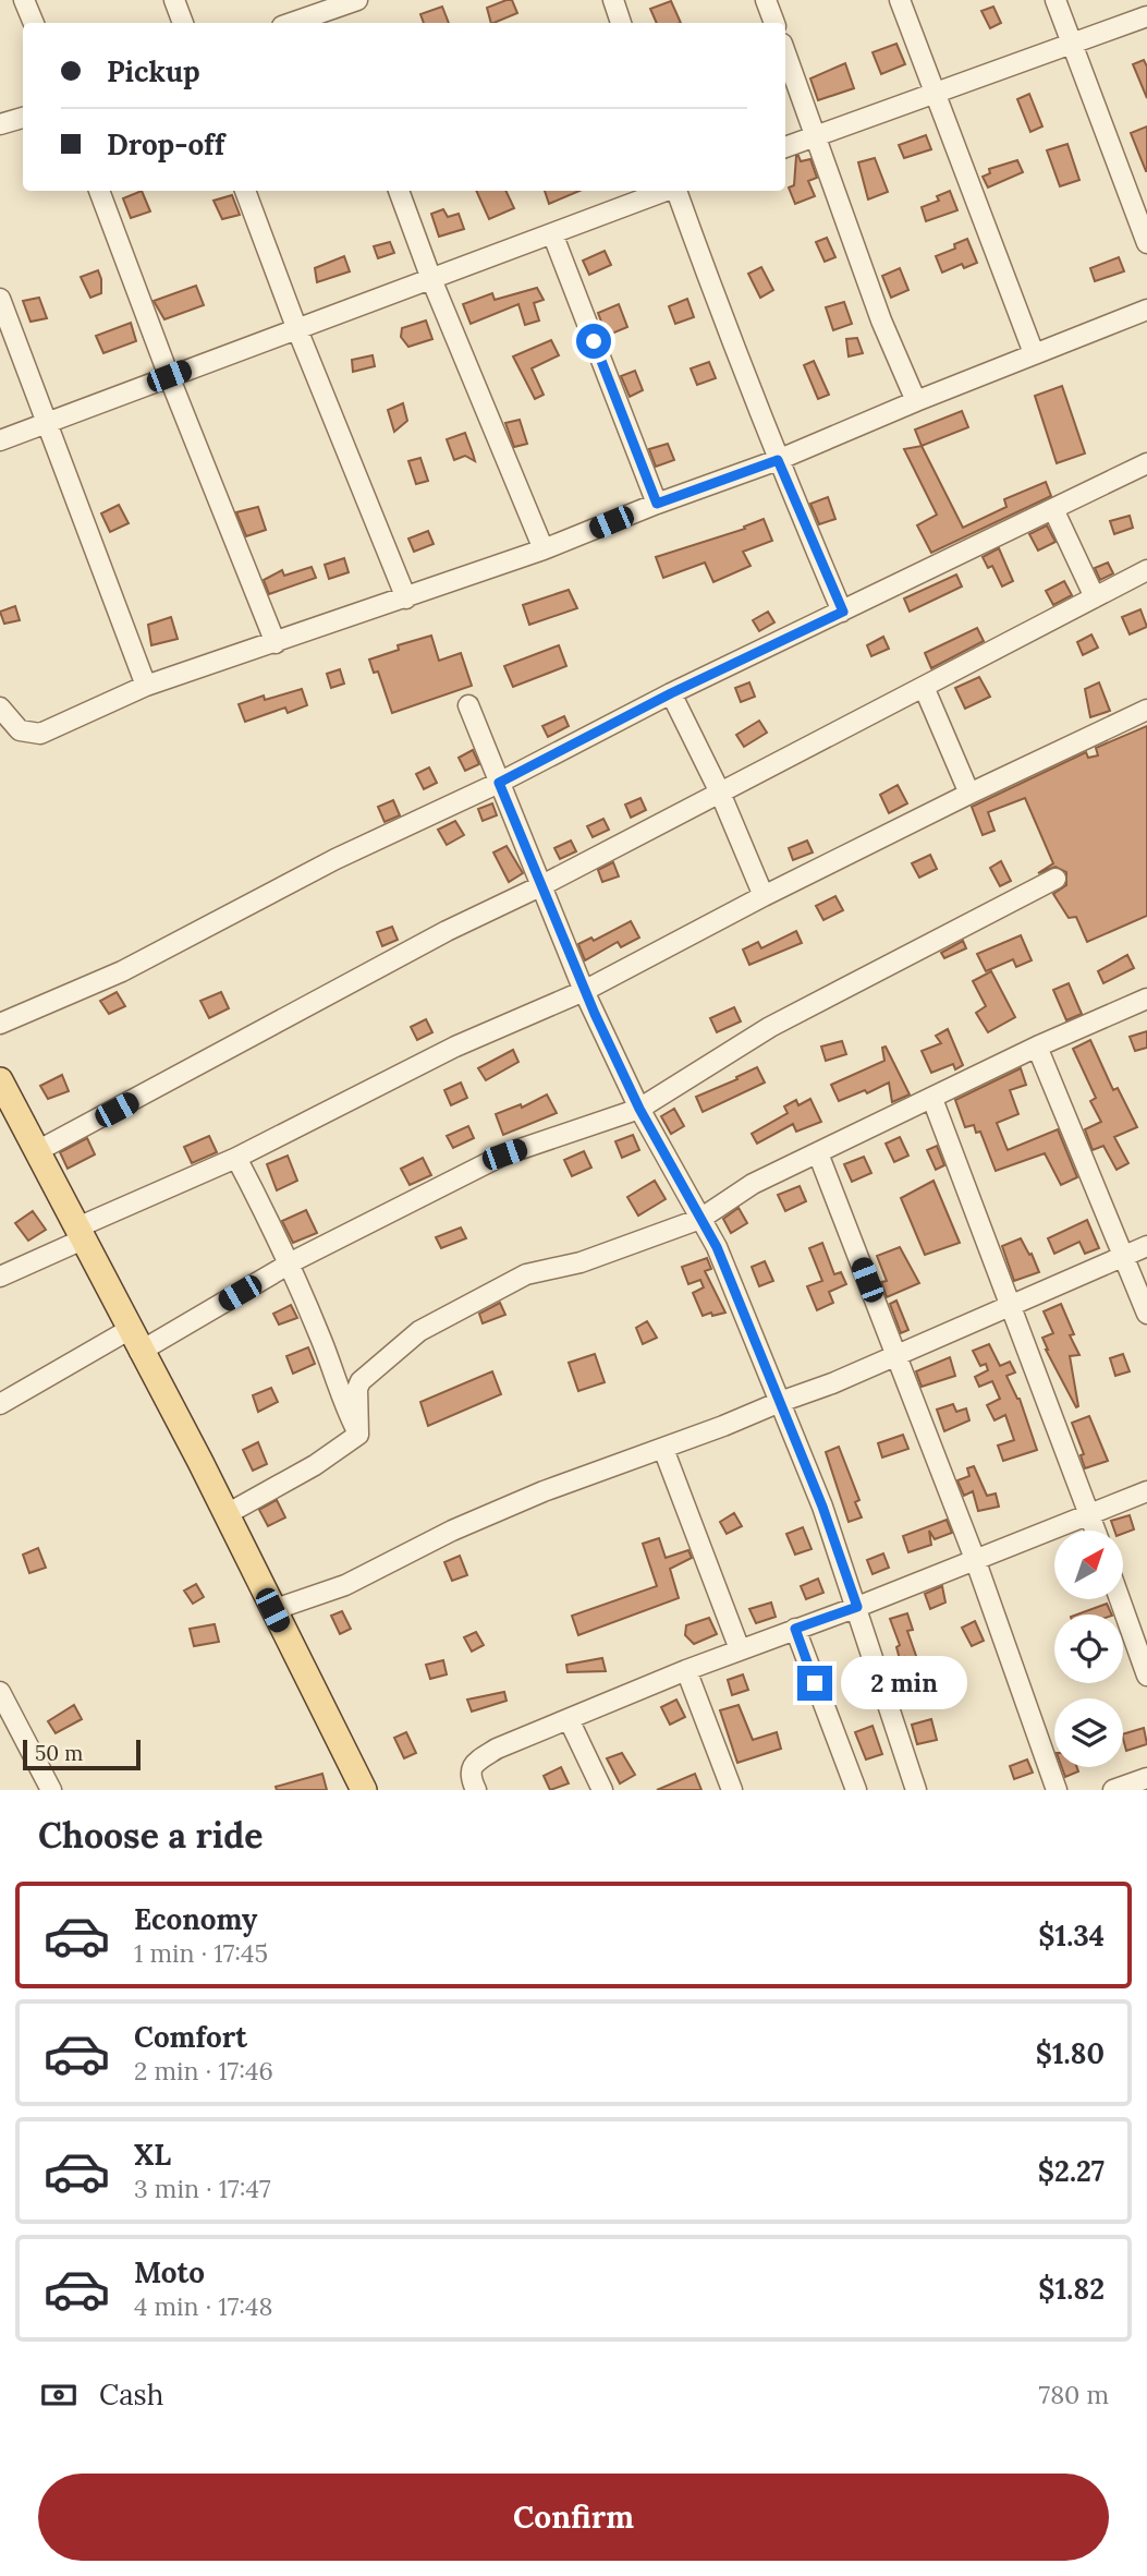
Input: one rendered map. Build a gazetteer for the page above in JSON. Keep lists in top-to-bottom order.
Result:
{
  "scale_bar": "50 m",
  "north": "top right",
  "page": {
    "banner": ["Pickup", "Drop-off"],
    "bubble": "2 min",
    "scale": "50 m",
    "heading": "Choose a ride",
    "list": [
      {
        "name": "Economy",
        "note": "1 min · 17:45",
        "value": "$1.34"
      },
      {
        "name": "Comfort",
        "note": "2 min · 17:46",
        "value": "$1.80"
      },
      {
        "name": "XL",
        "note": "3 min · 17:47",
        "value": "$2.27"
      },
      {
        "name": "Moto",
        "note": "4 min · 17:48",
        "value": "$1.82"
      }
    ],
    "pay": ["Cash", "780 m"],
    "buttons": "Confirm"
  }
}
